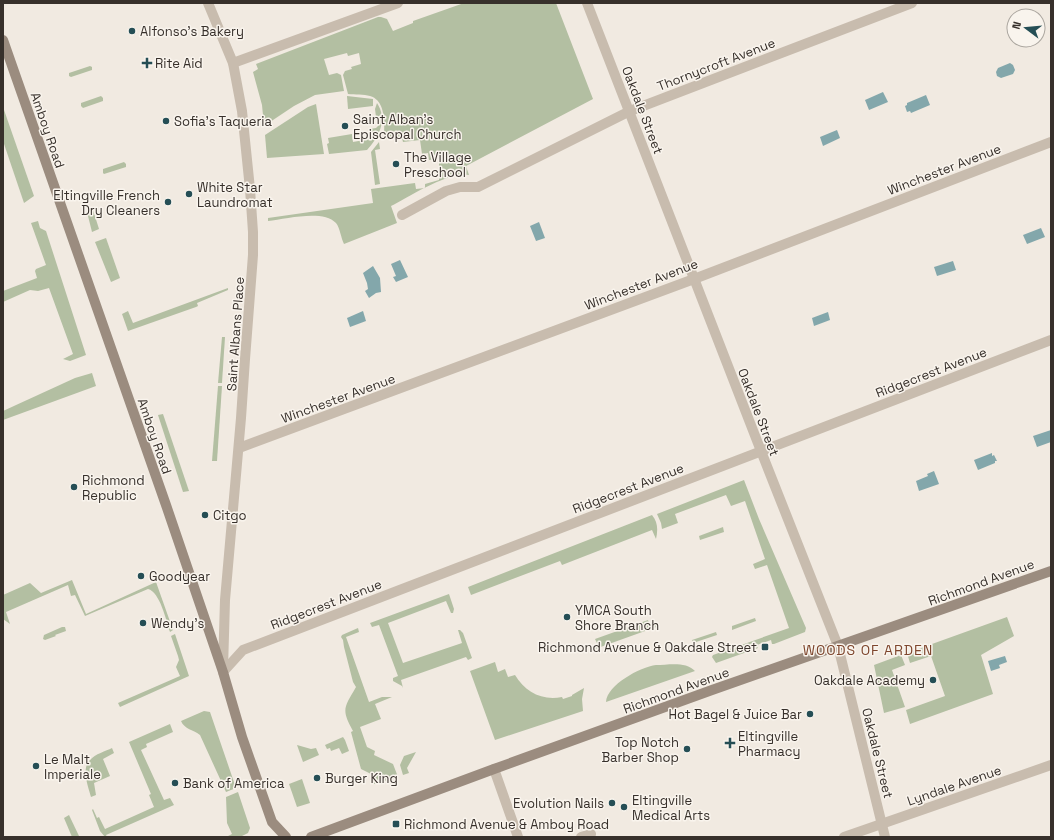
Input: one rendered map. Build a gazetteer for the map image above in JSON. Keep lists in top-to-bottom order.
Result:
{
  "streets": {
    "main road": ["Amboy Road", "Richmond Avenue"],
    "street": [
      "Thornycroft Avenue",
      "Oakdale Street",
      "Winchester Avenue",
      "Saint Albans Place",
      "Ridgecrest Avenue",
      "Lyndale Avenue"
    ]
  },
  "crossings": [
    ["Thornycroft Avenue", "Oakdale Street"],
    ["Oakdale Street", "Winchester Avenue"],
    ["Oakdale Street", "Ridgecrest Avenue"],
    ["Oakdale Street", "Richmond Avenue"],
    ["Oakdale Street", "Lyndale Avenue"],
    ["Amboy Road", "Saint Albans Place"],
    ["Amboy Road", "Ridgecrest Avenue"],
    ["Winchester Avenue", "Saint Albans Place"],
    ["Saint Albans Place", "Ridgecrest Avenue"]
  ],
  "districts": ["WOODS OF ARDEN"],
  "places": {
    "other": [
      "Alfonso's Bakery",
      "Sofia's Taqueria",
      "Saint Alban's Episcopal Church",
      "The Village Preschool",
      "White Star Laundromat",
      "Eltingville French Dry Cleaners",
      "Richmond Republic",
      "Citgo",
      "Goodyear",
      "YMCA South Shore Branch",
      "Wendy's",
      "Oakdale Academy",
      "Hot Bagel & Juice Bar",
      "Top Notch Barber Shop",
      "Le Malt Imperiale",
      "Burger King",
      "Bank of America",
      "Evolution Nails",
      "Eltingville Medical Arts"
    ],
    "health": ["Rite Aid", "Eltingville Pharmacy"],
    "transit": ["Richmond Avenue & Oakdale Street", "Richmond Avenue & Amboy Road"]
  },
  "north": "left"
}
